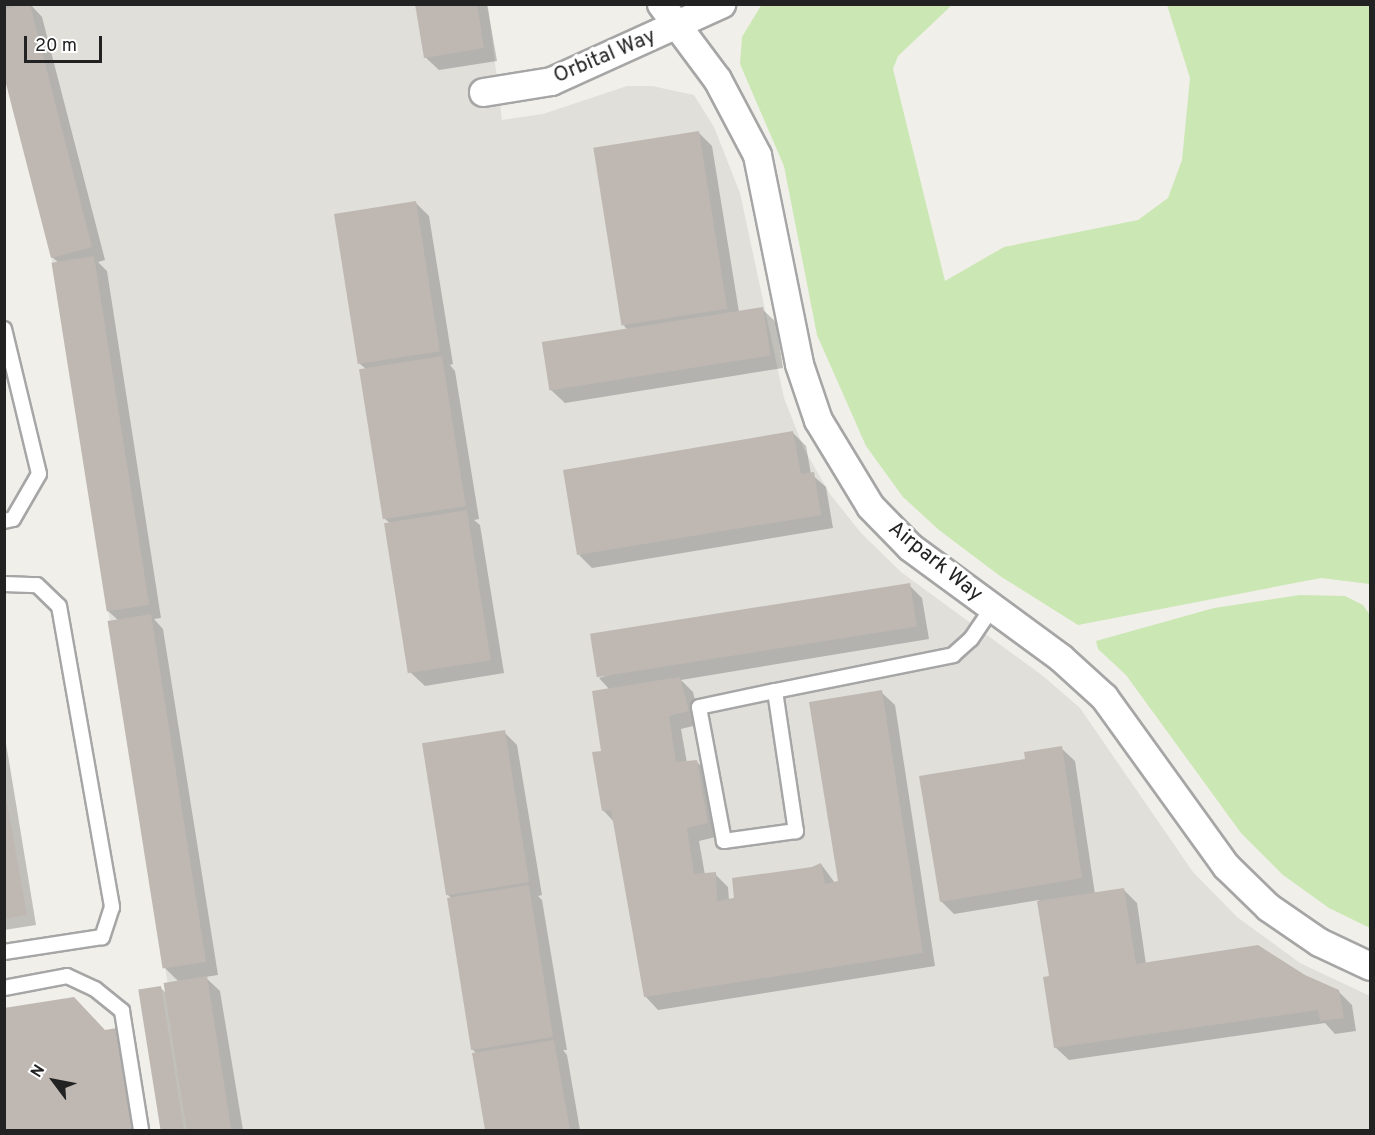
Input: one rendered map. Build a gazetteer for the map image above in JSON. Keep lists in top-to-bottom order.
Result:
{
  "streets": {
    "street": ["Orbital Way", "Airpark Way"]
  },
  "crossings": [
    ["Orbital Way", "Airpark Way"]
  ],
  "scale_bar": "20 m",
  "north": "top left"
}
